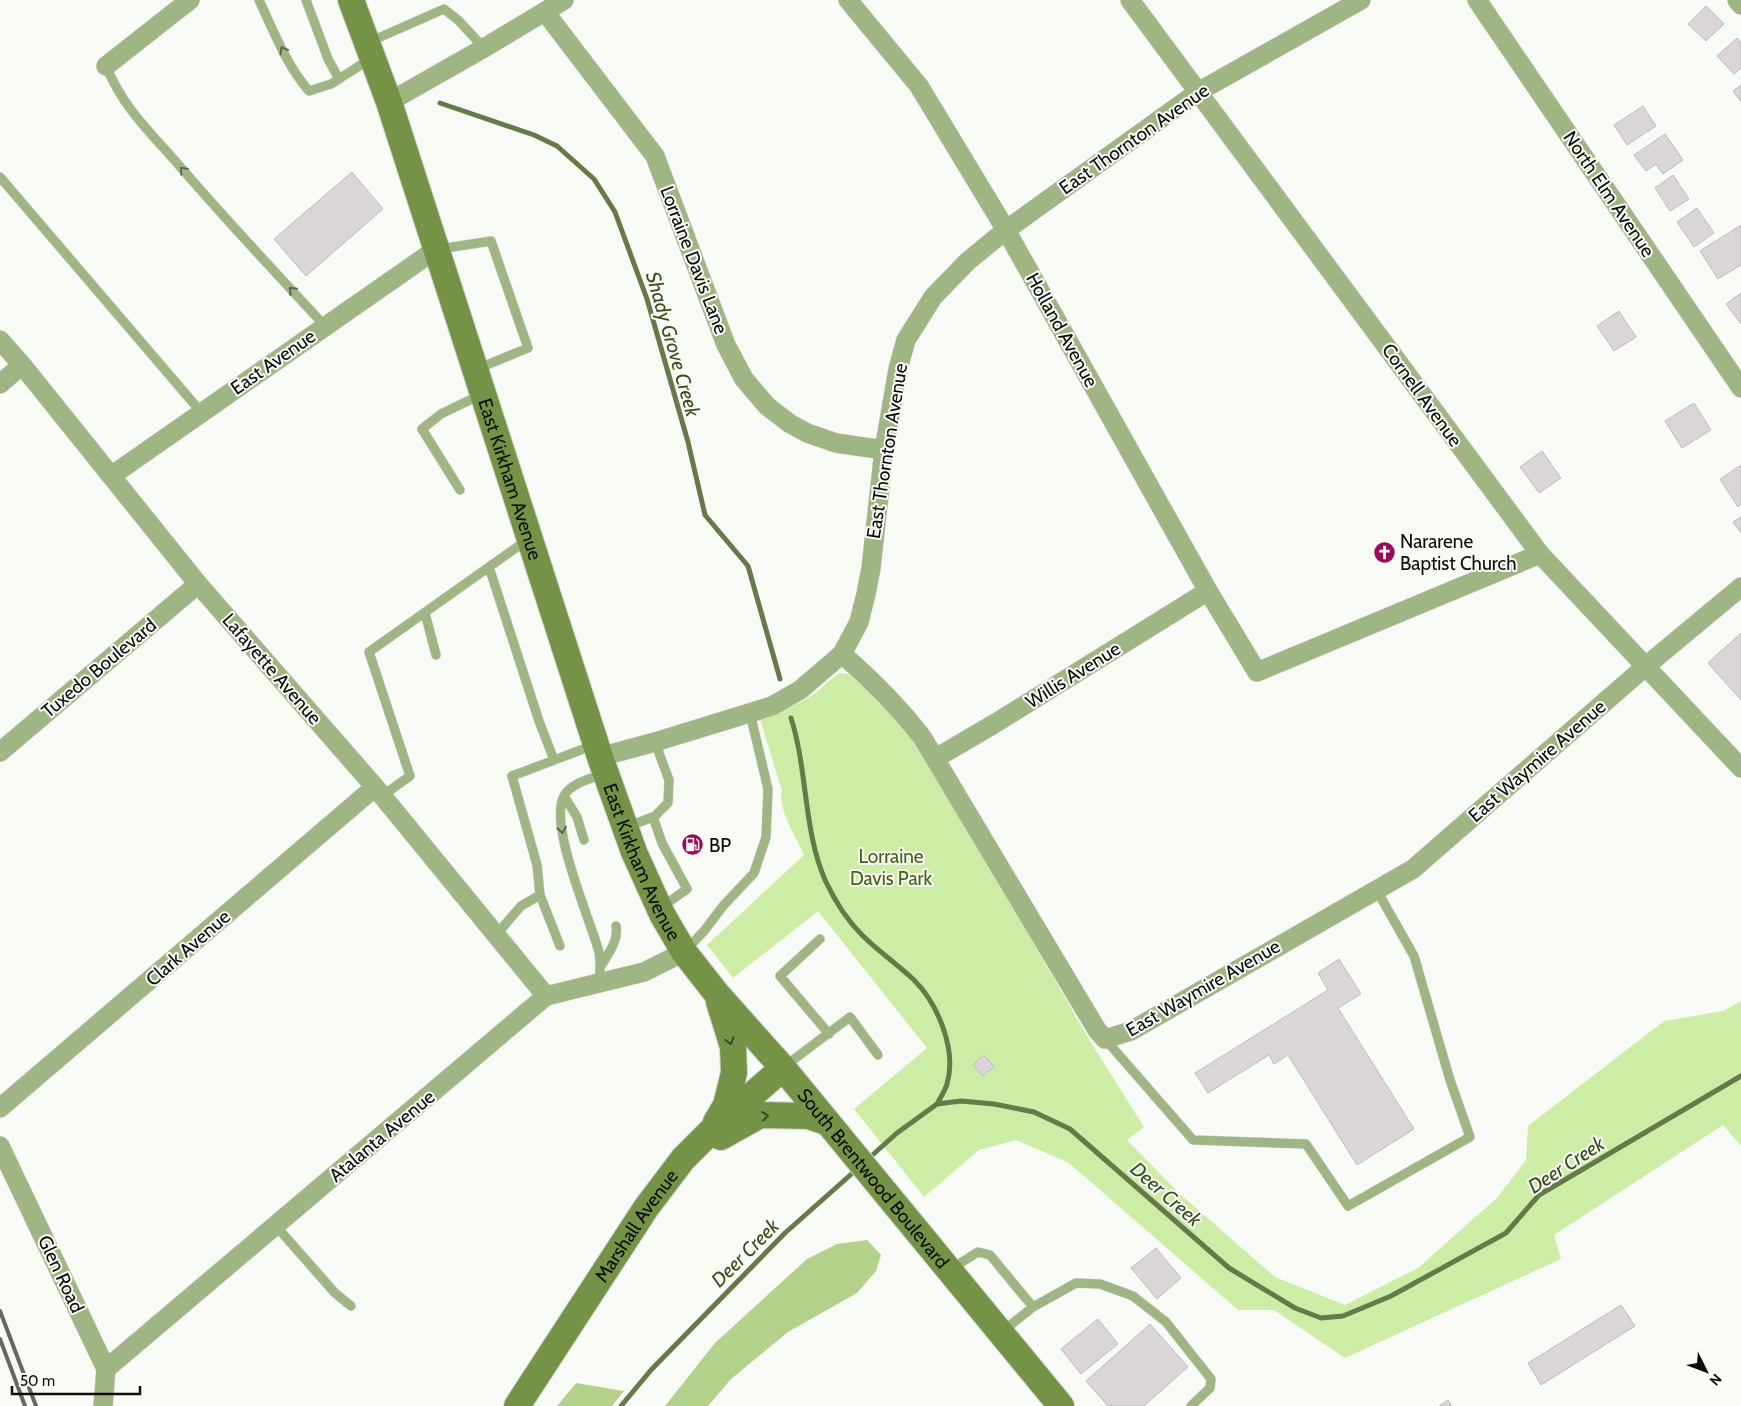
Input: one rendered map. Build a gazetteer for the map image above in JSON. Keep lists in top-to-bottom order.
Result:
{
  "streets": {
    "main road": ["East Kirkham Avenue", "South Brentwood Boulevard", "Marshall Avenue"],
    "street": [
      "East Thornton Avenue",
      "North Elm Avenue",
      "Lorraine Davis Lane",
      "Holland Avenue",
      "East Avenue",
      "Cornell Avenue",
      "Tuxedo Boulevard",
      "Lafayette Avenue",
      "Willis Avenue",
      "East Waymire Avenue",
      "Clark Avenue",
      "Atalanta Avenue",
      "Glen Road"
    ]
  },
  "crossings": [
    ["East Thornton Avenue", "Lorraine Davis Lane"],
    ["East Thornton Avenue", "Holland Avenue"],
    ["East Thornton Avenue", "Cornell Avenue"],
    ["East Thornton Avenue", "East Kirkham Avenue"],
    ["East Thornton Avenue", "East Waymire Avenue"],
    ["Holland Avenue", "Cornell Avenue"],
    ["Holland Avenue", "Willis Avenue"],
    ["East Avenue", "East Kirkham Avenue"],
    ["East Avenue", "Lafayette Avenue"],
    ["Cornell Avenue", "East Waymire Avenue"],
    ["East Kirkham Avenue", "Atalanta Avenue"],
    ["East Kirkham Avenue", "South Brentwood Boulevard"],
    ["Tuxedo Boulevard", "Lafayette Avenue"],
    ["Lafayette Avenue", "Clark Avenue"],
    ["Lafayette Avenue", "Atalanta Avenue"],
    ["Willis Avenue", "East Waymire Avenue"],
    ["Atalanta Avenue", "South Brentwood Boulevard"],
    ["Atalanta Avenue", "Glen Road"],
    ["South Brentwood Boulevard", "Marshall Avenue"]
  ],
  "water": ["Shady Grove Creek", "Deer Creek"],
  "parks": ["Lorraine Davis Park"],
  "places": {
    "church": ["Nararene Baptist Church"],
    "fuel station": ["BP"]
  },
  "scale_bar": "50 m",
  "north": "bottom right"
}
